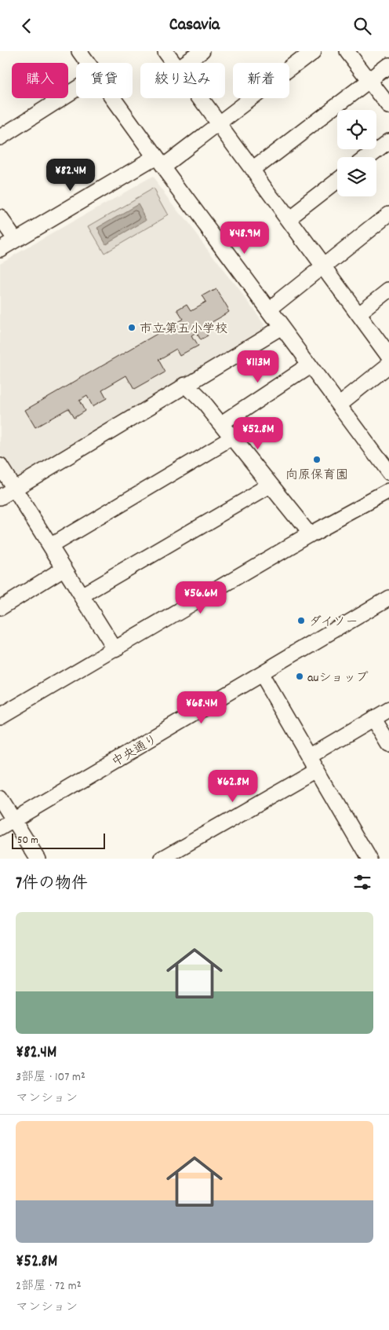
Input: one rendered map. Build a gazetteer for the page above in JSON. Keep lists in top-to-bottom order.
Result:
{
  "streets": {
    "street": ["中央通り"]
  },
  "places": [
    "市立第五小学校",
    "向原保育園",
    "ダイソー",
    "auショップ"
  ],
  "scale_bar": "50 m",
  "page": {
    "header": "Casavia",
    "chip": [
      "購入",
      "賃貸",
      "絞り込み",
      "新着"
    ],
    "price": [
      "¥82.4M",
      "¥48.9M",
      "¥113M",
      "¥52.8M",
      "¥56.6M",
      "¥68.4M",
      "¥62.8M"
    ],
    "scale": "50 m",
    "heading": "7件の物件",
    "list": [
      {
        "name": "¥82.4M",
        "note": "3部屋 · 107 m² · マンション"
      },
      {
        "name": "¥52.8M",
        "note": "2部屋 · 72 m² · マンション"
      }
    ]
  }
}
